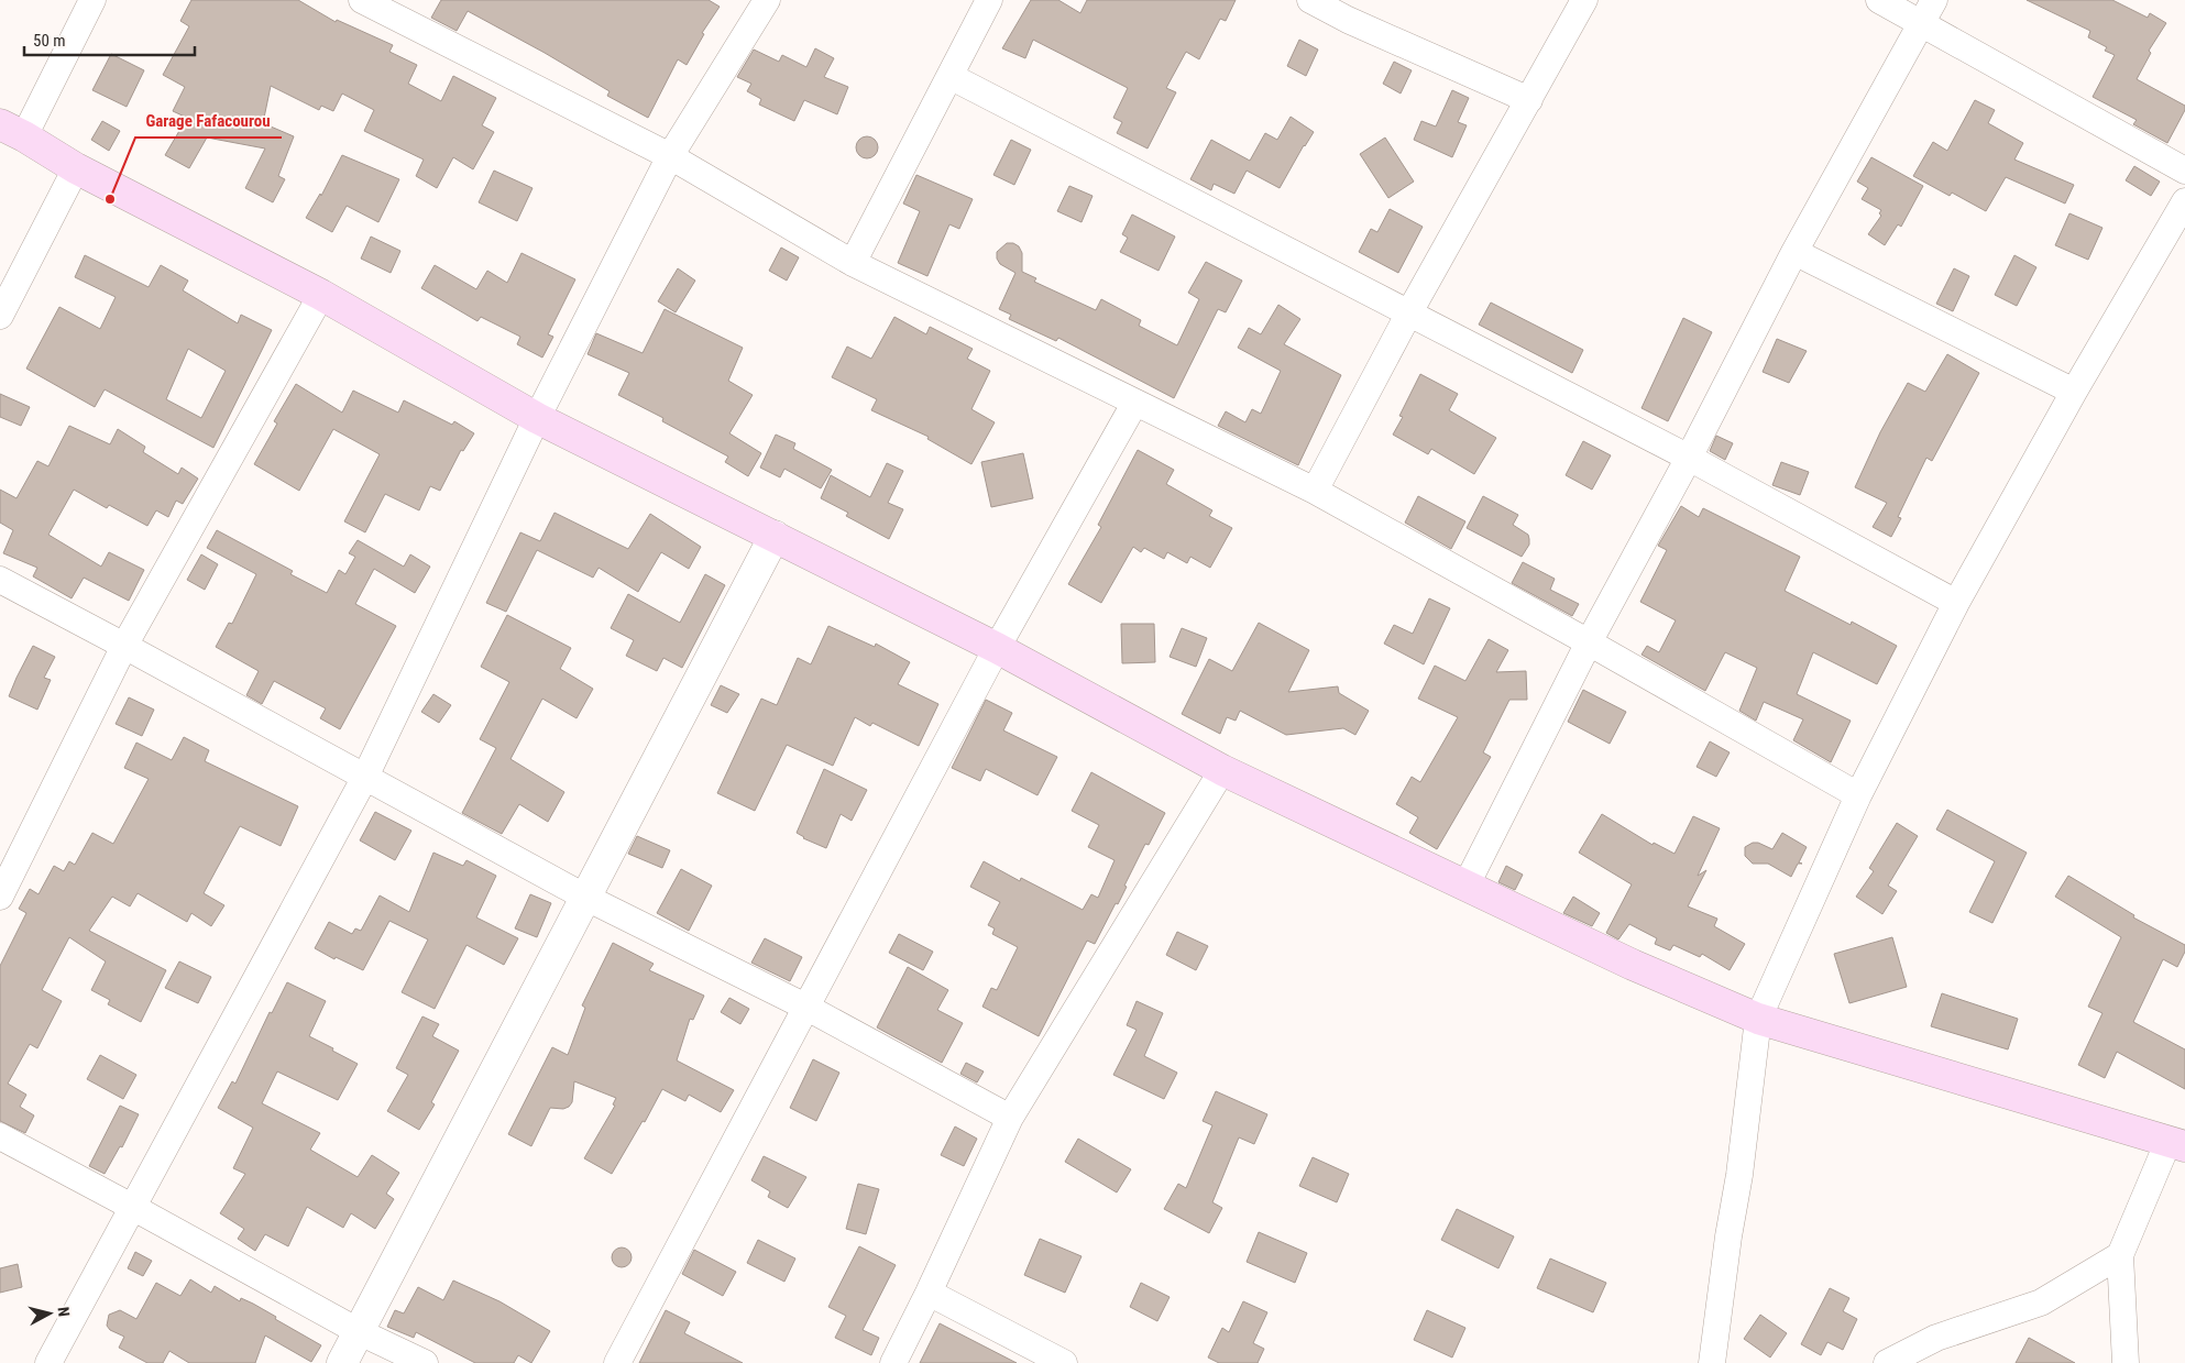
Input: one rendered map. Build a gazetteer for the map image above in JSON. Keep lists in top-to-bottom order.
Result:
{
  "places": ["Garage Fafacourou"],
  "scale_bar": "50 m",
  "north": "right"
}
